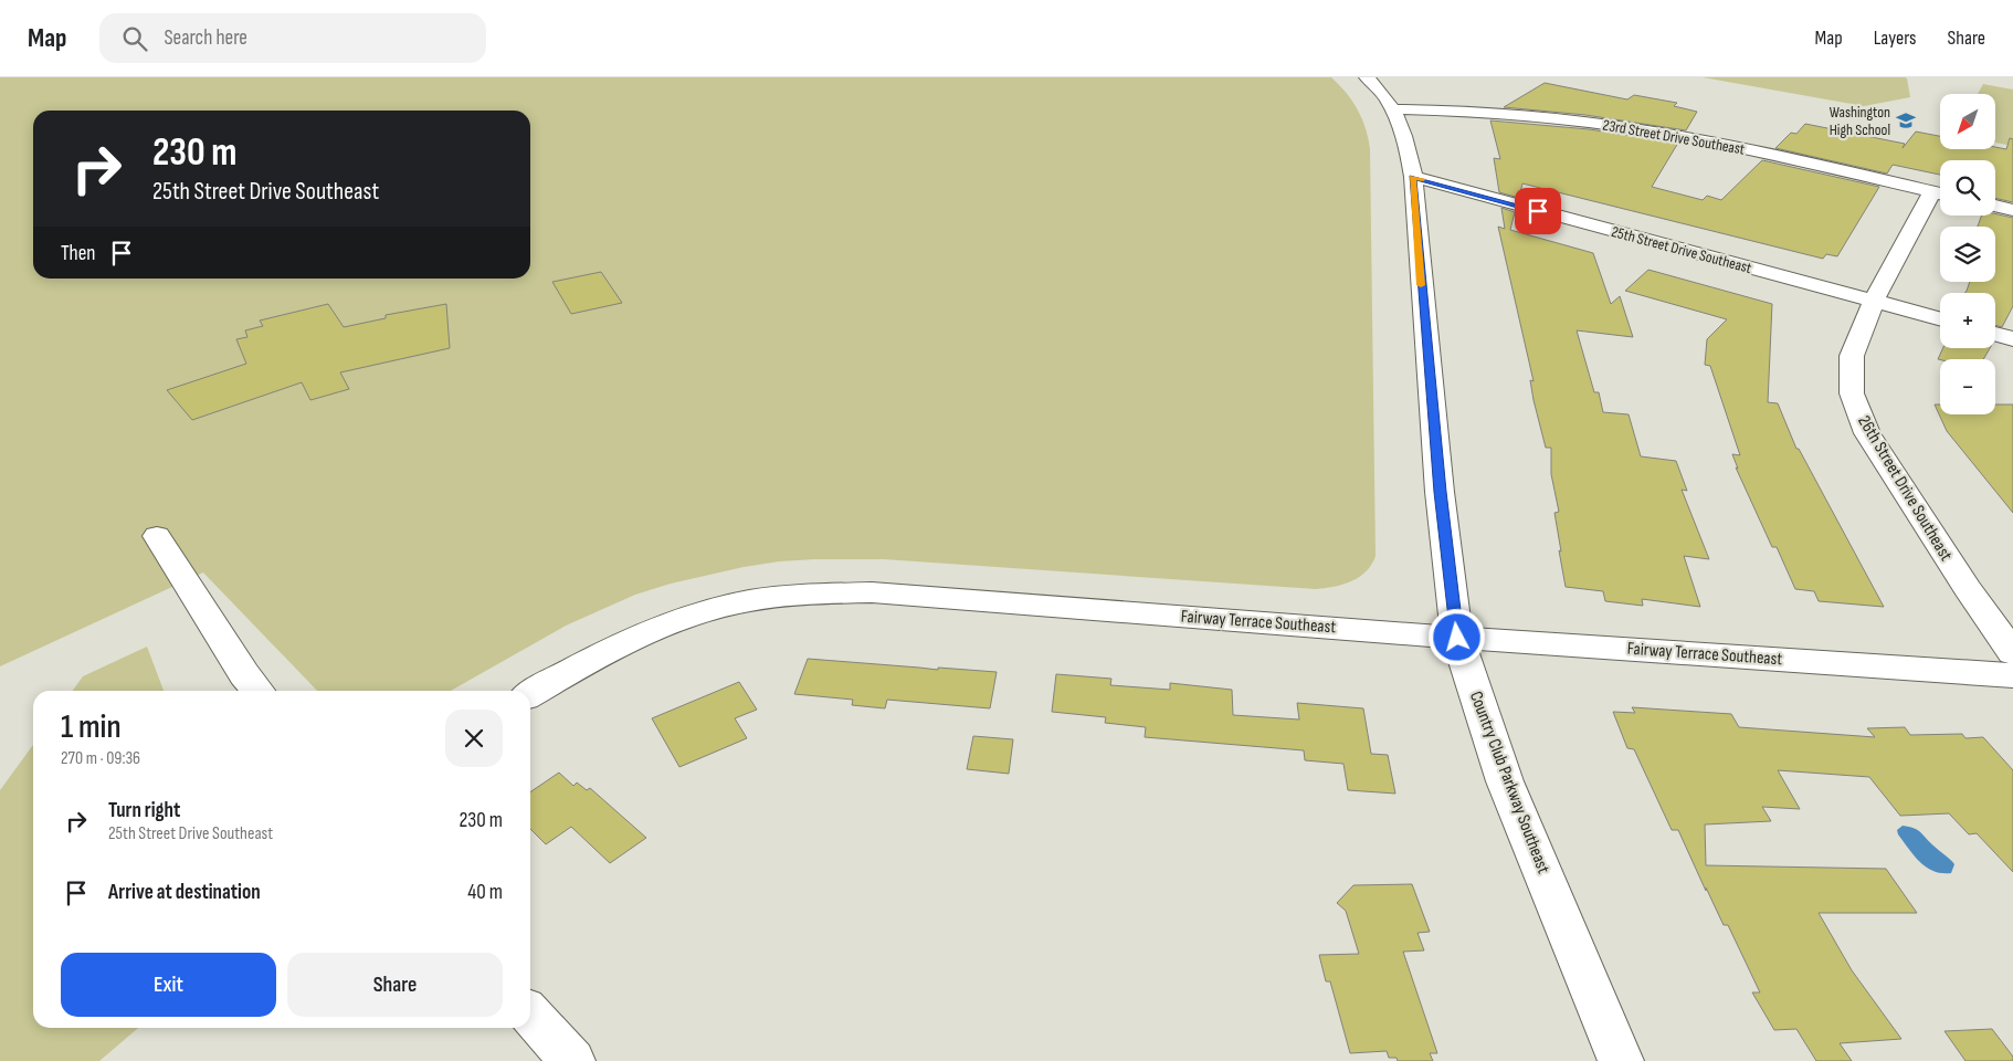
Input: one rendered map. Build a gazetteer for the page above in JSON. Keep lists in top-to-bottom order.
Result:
{
  "streets": {
    "street": [
      "23rd Street Drive Southeast",
      "25th Street Drive Southeast",
      "26th Street Drive Southeast",
      "Fairway Terrace Southeast",
      "Country Club Parkway Southeast"
    ]
  },
  "crossings": [
    ["23rd Street Drive Southeast", "Country Club Parkway Southeast"],
    ["25th Street Drive Southeast", "26th Street Drive Southeast"],
    ["25th Street Drive Southeast", "Country Club Parkway Southeast"],
    ["Fairway Terrace Southeast", "Country Club Parkway Southeast"]
  ],
  "places": {
    "school or university": ["Washington High School"]
  },
  "north": "bottom left",
  "page": {
    "header": "Map",
    "search": "Search here",
    "nav": ["Map", "Layers", "Share"],
    "map_buttons": ["+", "−"],
    "turn": ["230 m", "25th Street Drive Southeast"],
    "then": "Then",
    "heading": ["1 min", "270 m · 09:36"],
    "list": [
      {
        "name": "Turn right",
        "note": "25th Street Drive Southeast",
        "value": "230 m"
      },
      {
        "name": "Arrive at destination",
        "value": "40 m"
      }
    ],
    "buttons": ["Exit", "Share"]
  }
}
